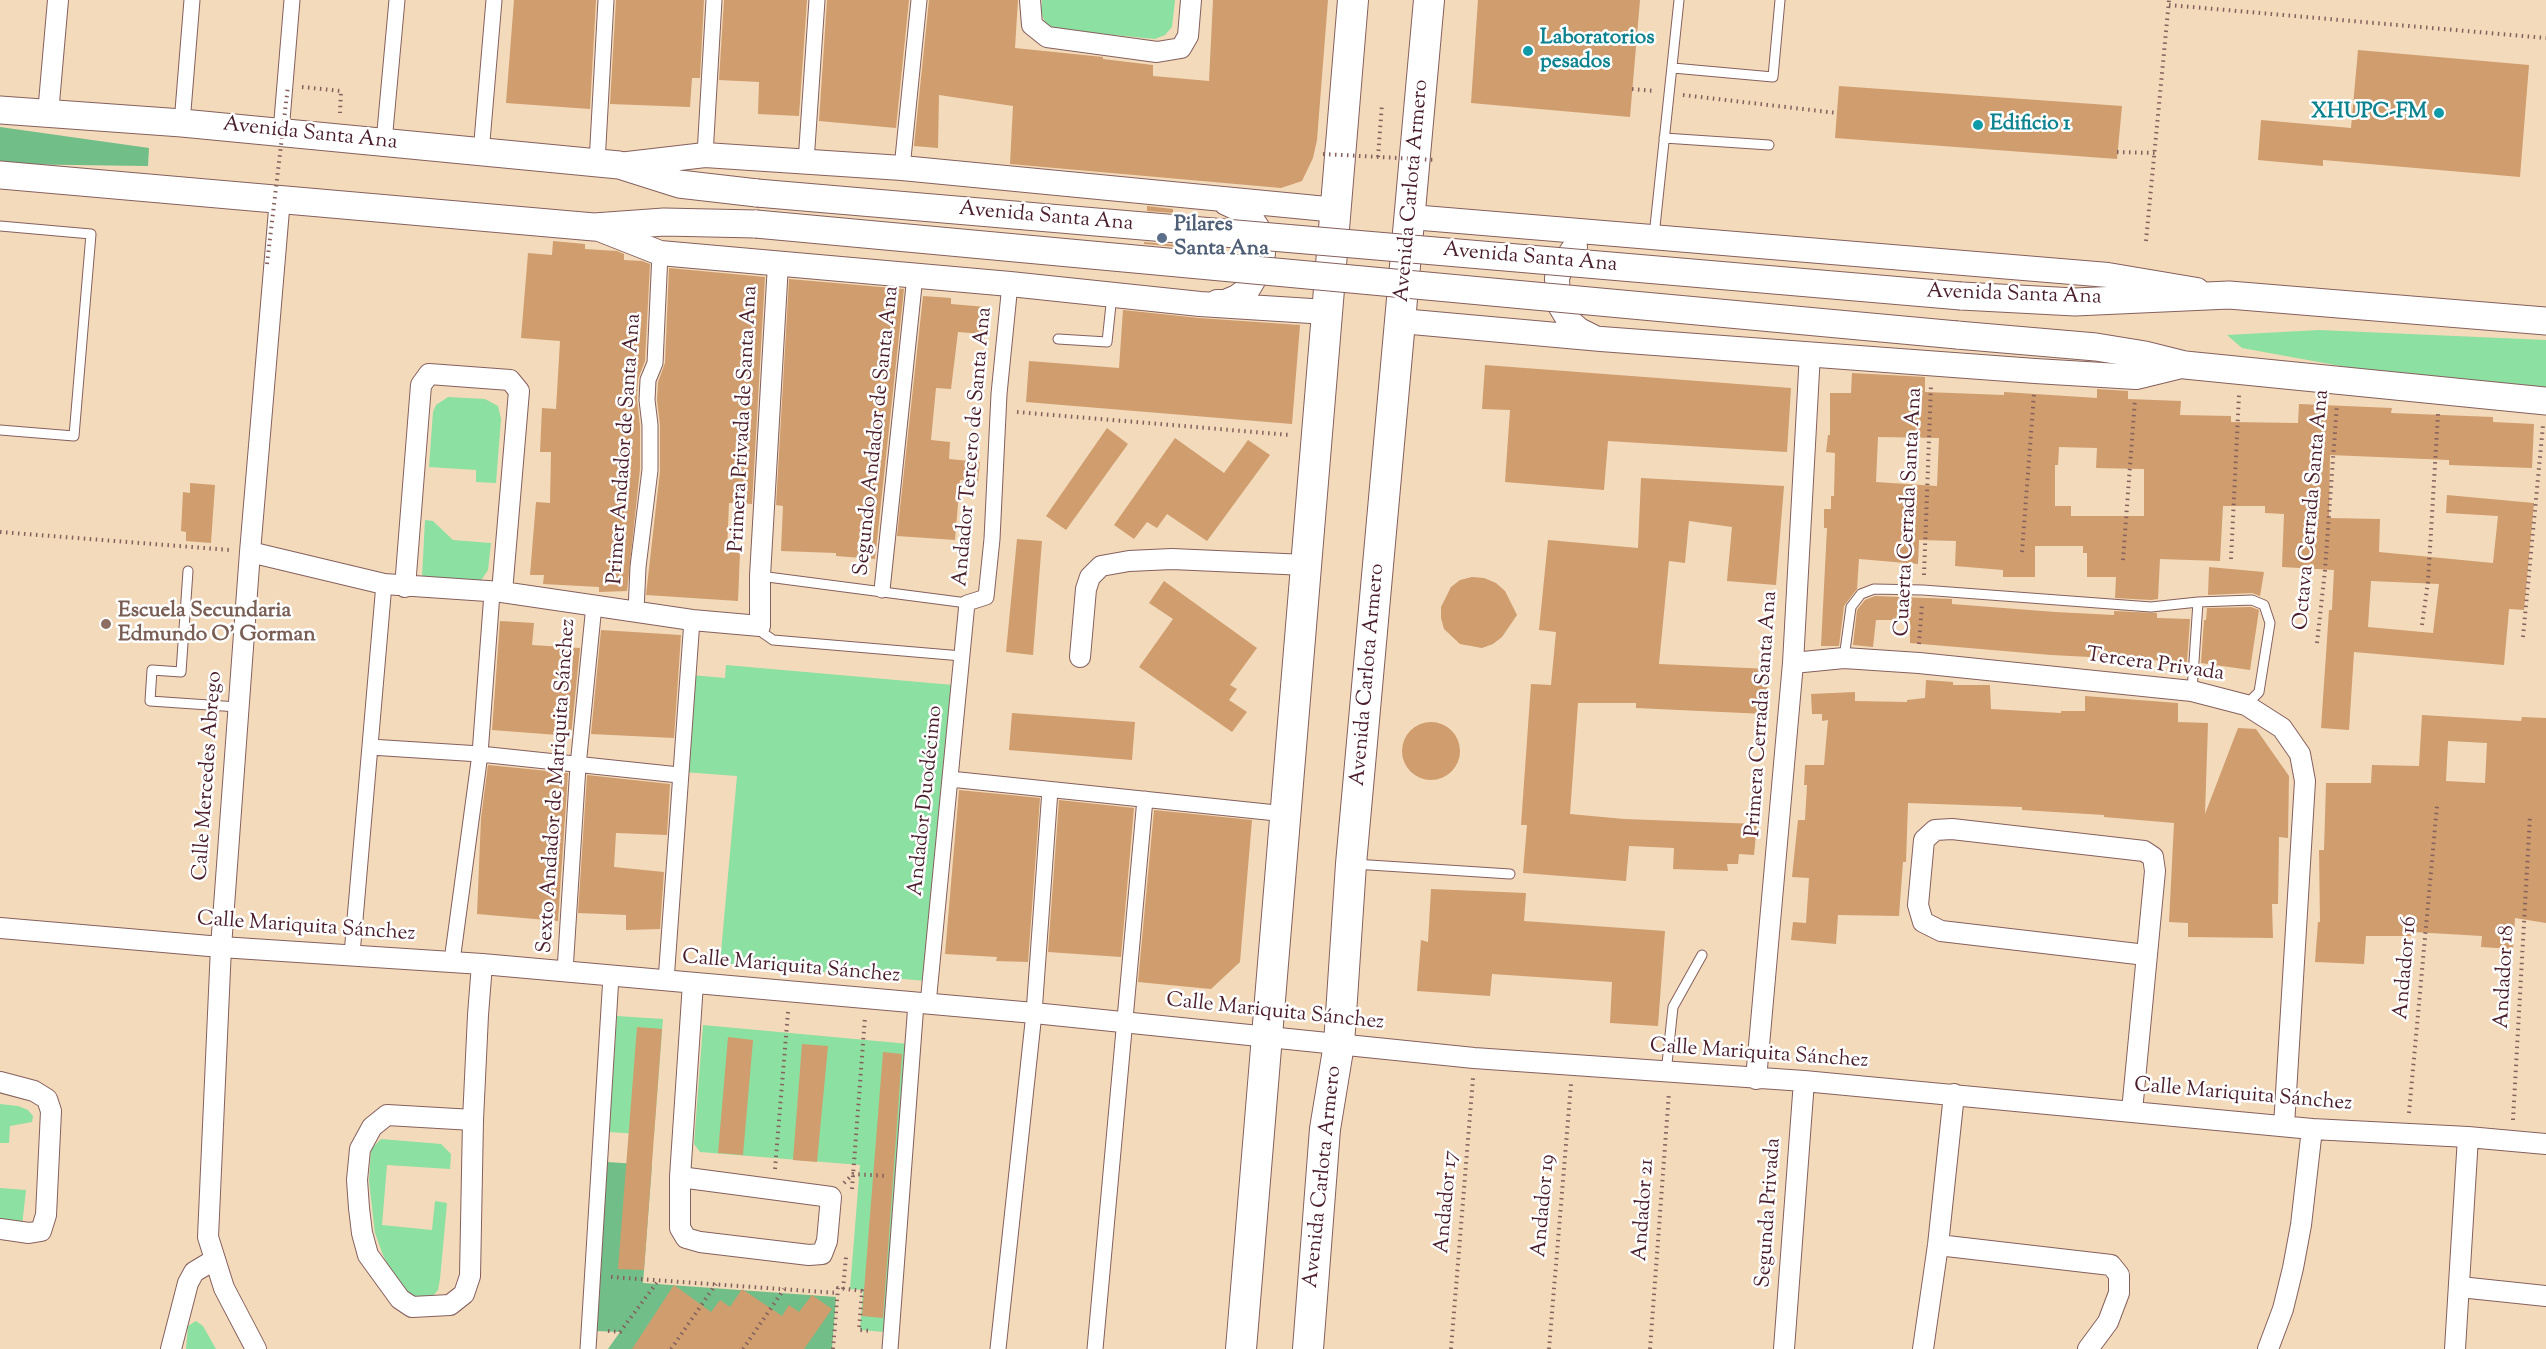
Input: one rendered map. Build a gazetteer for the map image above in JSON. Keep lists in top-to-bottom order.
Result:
{
  "streets": {
    "main road": ["Avenida Santa Ana", "Avenida Carlota Armero"],
    "street": [
      "Primera Privada de Santa Ana",
      "Segundo Andador de Santa Ana",
      "Andador Tercero de Santa Ana",
      "Primer Andador de Santa Ana",
      "Tercera Privada",
      "Primera Cerrada Santa Ana",
      "Calle Mercedes Abrego",
      "Sexto Andador de Mariquita Sánchez",
      "Andador Duodécimo",
      "Calle Mariquita Sánchez",
      "Segunda Privada"
    ],
    "path": [
      "Octava Cerrada Santa Ana",
      "Cuaerta Cerrada Santa Ana",
      "Andador 16",
      "Andador 18",
      "Andador 17",
      "Andador 19",
      "Andador 21"
    ]
  },
  "crossings": [
    ["Avenida Santa Ana", "Avenida Carlota Armero"],
    ["Avenida Santa Ana", "Primera Privada de Santa Ana"],
    ["Avenida Santa Ana", "Segundo Andador de Santa Ana"],
    ["Avenida Santa Ana", "Andador Tercero de Santa Ana"],
    ["Avenida Santa Ana", "Primer Andador de Santa Ana"],
    ["Avenida Santa Ana", "Octava Cerrada Santa Ana"],
    ["Avenida Santa Ana", "Cuaerta Cerrada Santa Ana"],
    ["Avenida Santa Ana", "Primera Cerrada Santa Ana"],
    ["Avenida Santa Ana", "Calle Mercedes Abrego"],
    ["Avenida Carlota Armero", "Calle Mariquita Sánchez"],
    ["Primera Privada de Santa Ana", "Segundo Andador de Santa Ana"],
    ["Primera Privada de Santa Ana", "Andador Tercero de Santa Ana"],
    ["Primera Privada de Santa Ana", "Andador Duodécimo"],
    ["Andador Tercero de Santa Ana", "Andador Duodécimo"],
    ["Cuaerta Cerrada Santa Ana", "Tercera Privada"],
    ["Tercera Privada", "Primera Cerrada Santa Ana"],
    ["Tercera Privada", "Calle Mariquita Sánchez"],
    ["Primera Cerrada Santa Ana", "Calle Mariquita Sánchez"],
    ["Calle Mercedes Abrego", "Calle Mariquita Sánchez"],
    ["Sexto Andador de Mariquita Sánchez", "Calle Mariquita Sánchez"],
    ["Andador Duodécimo", "Calle Mariquita Sánchez"],
    ["Calle Mariquita Sánchez", "Andador 16"],
    ["Calle Mariquita Sánchez", "Andador 18"],
    ["Calle Mariquita Sánchez", "Andador 17"],
    ["Calle Mariquita Sánchez", "Andador 19"],
    ["Calle Mariquita Sánchez", "Andador 21"],
    ["Calle Mariquita Sánchez", "Segunda Privada"]
  ],
  "places": [
    "Laboratorios pesados",
    "XHUPC-FM",
    "Edificio 1",
    "Pilares Santa Ana",
    "Escuela Secundaria Edmundo O' Gorman"
  ]
}
